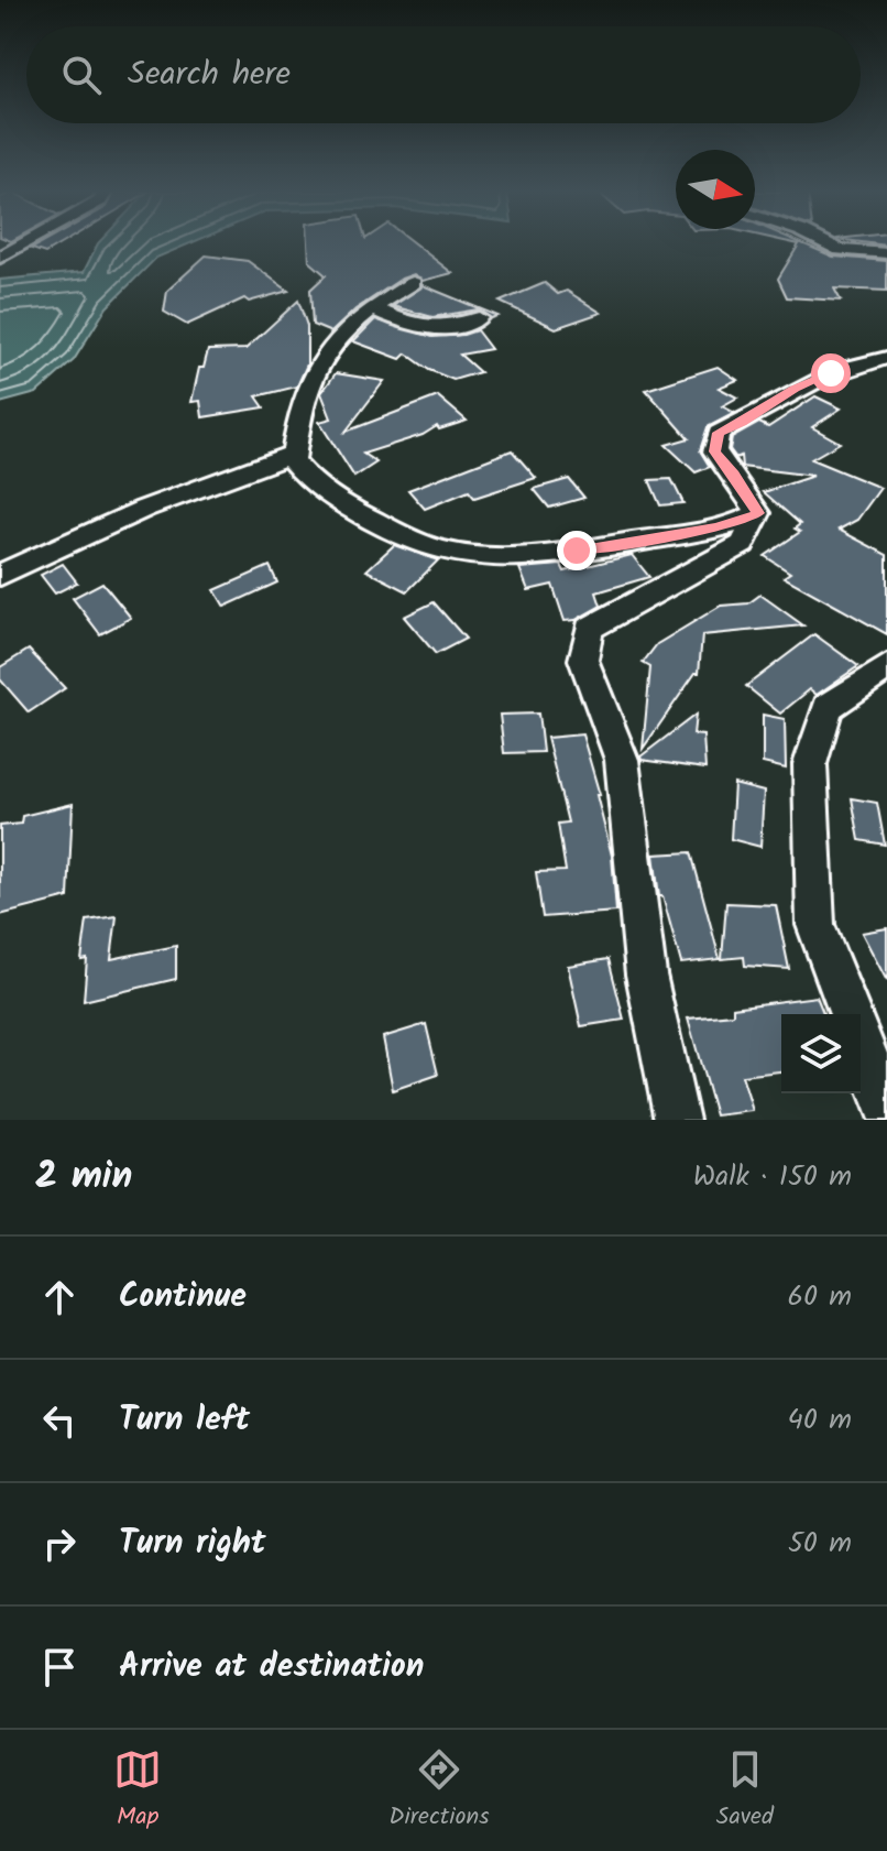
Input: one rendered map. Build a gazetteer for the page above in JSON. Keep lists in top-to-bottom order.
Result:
{
  "north": "right",
  "page": {
    "search": "Search here",
    "heading": ["2 min", "Walk · 150 m"],
    "list": [
      ["Continue", "60 m"],
      ["Turn left", "40 m"],
      ["Turn right", "50 m"],
      "Arrive at destination"
    ],
    "nav": ["Map", "Directions", "Saved"]
  }
}
